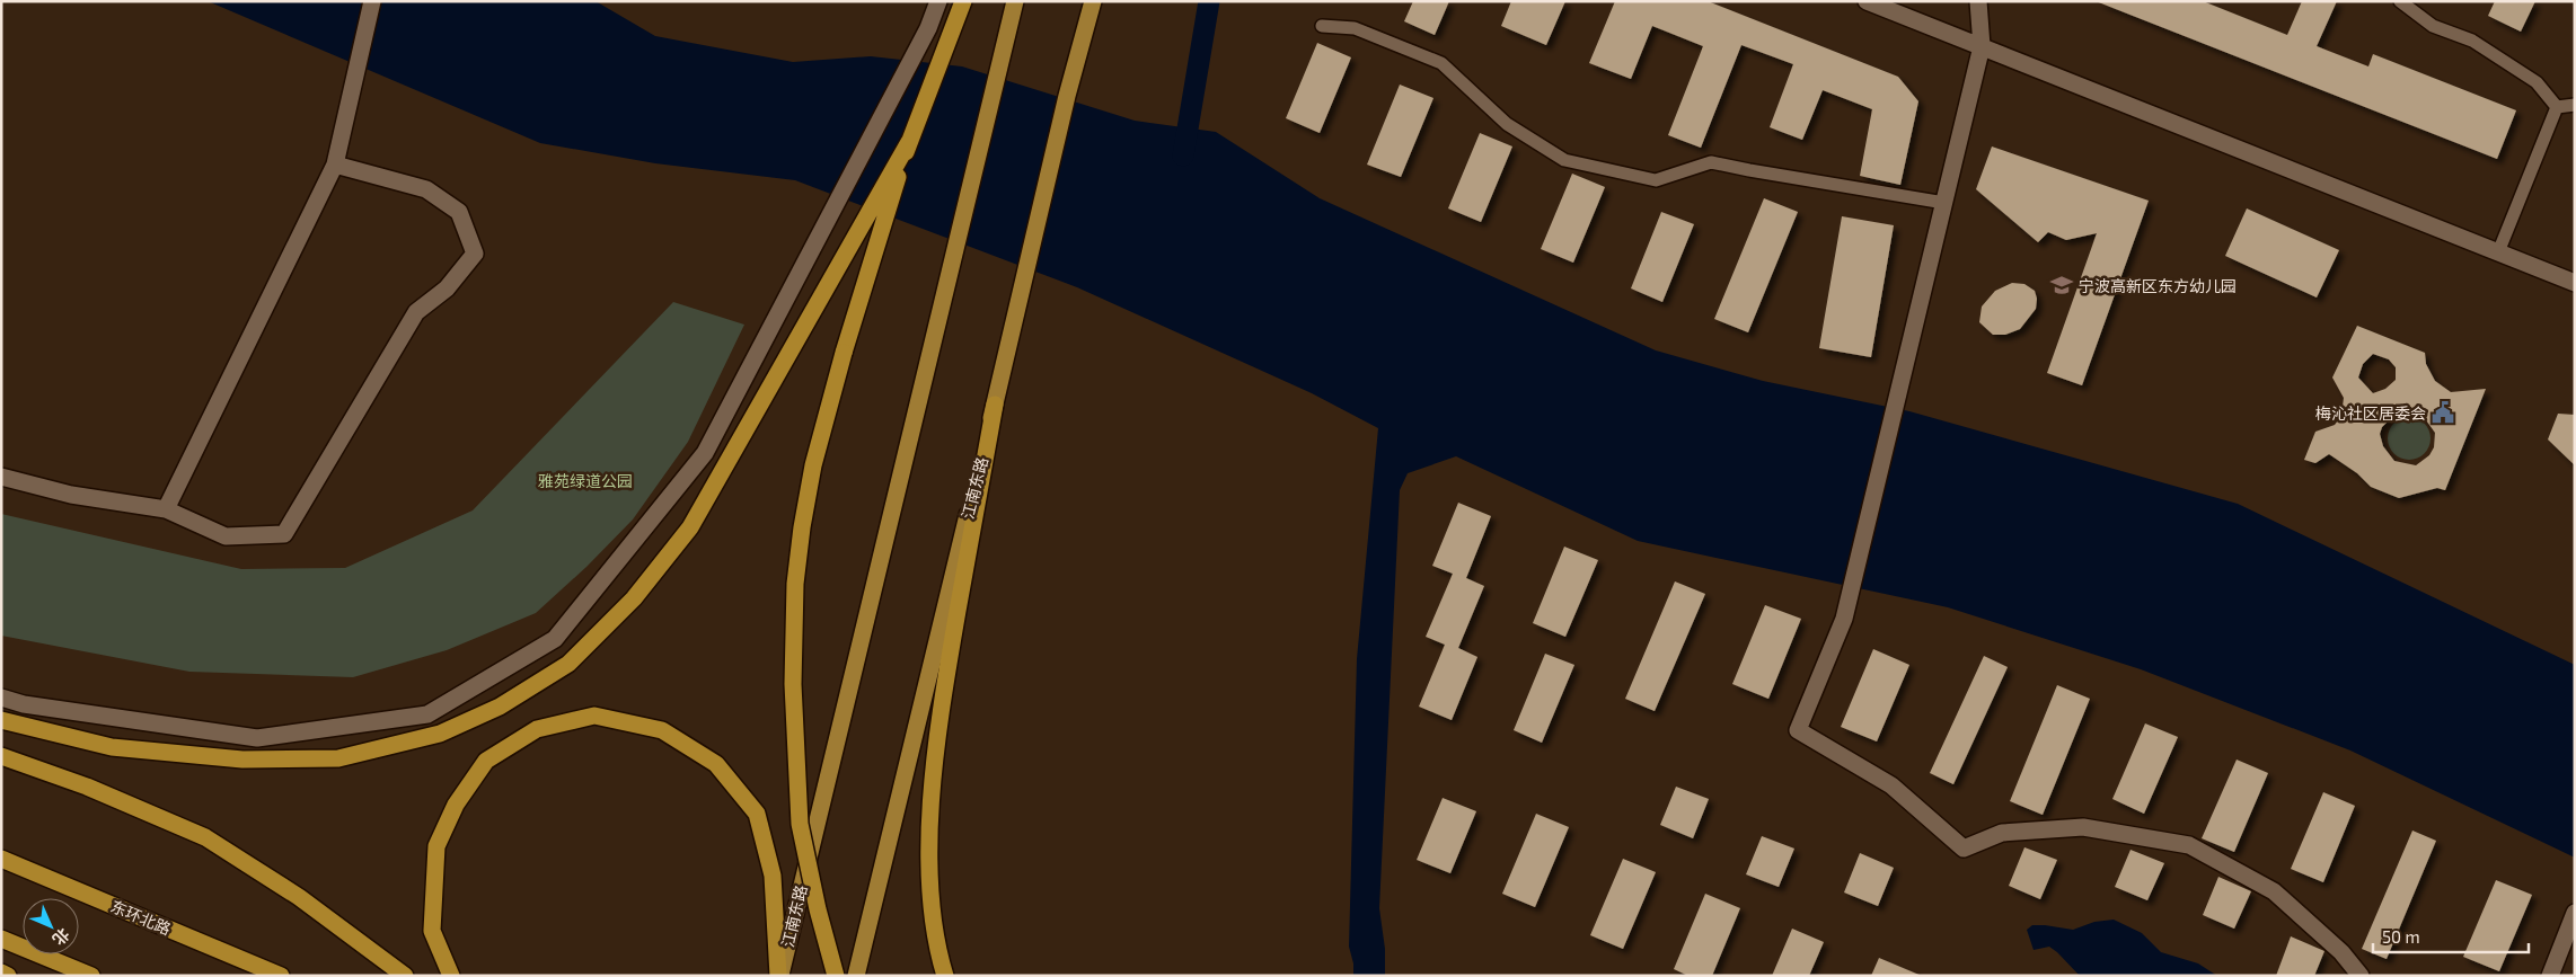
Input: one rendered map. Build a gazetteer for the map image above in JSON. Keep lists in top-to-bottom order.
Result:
{
  "streets": {
    "highway": ["东环北路"],
    "main road": ["江南东路"]
  },
  "parks": ["雅苑绿道公园"],
  "places": {
    "school or university": ["宁波高新区东方幼儿园"],
    "public building": ["梅沁社区居委会"]
  },
  "scale_bar": "50 m",
  "north": "bottom right"
}
